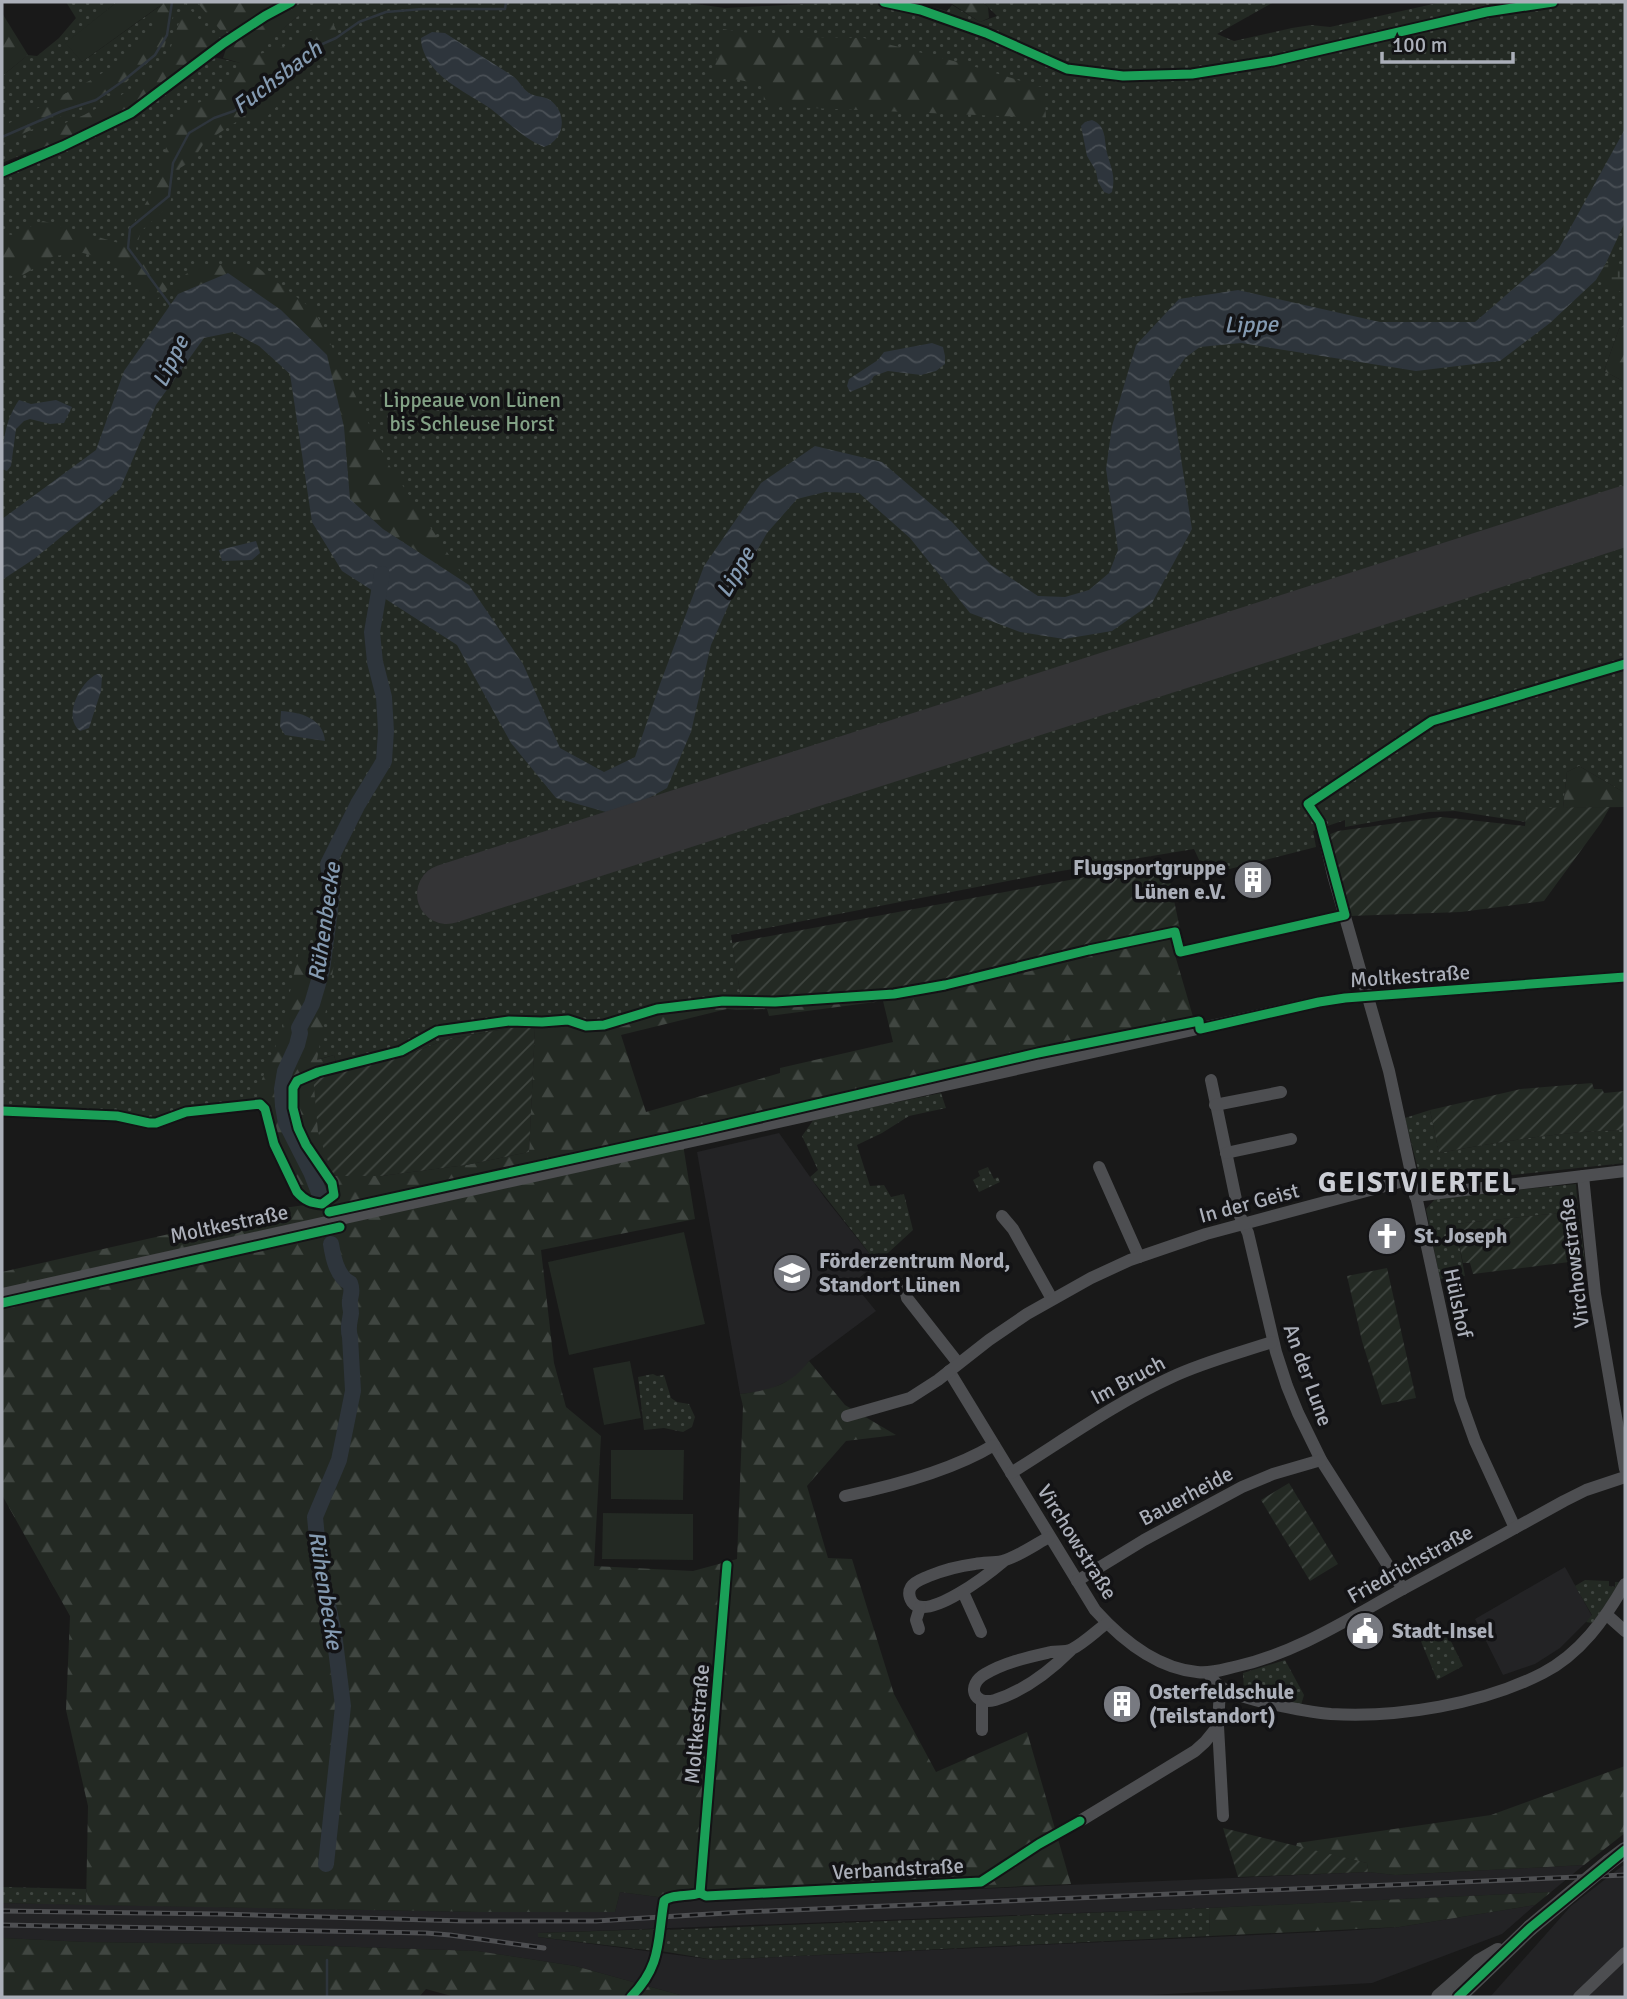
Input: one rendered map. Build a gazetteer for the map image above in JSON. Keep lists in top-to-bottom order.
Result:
{
  "streets": {
    "street": [
      "Moltkestraße",
      "In der Geist",
      "Virchowstraße",
      "Hülshof",
      "An der Lune",
      "Im Bruch",
      "Bauerheide",
      "Friedrichstraße"
    ],
    "cycle path": ["Verbandstraße"]
  },
  "crossings": [
    ["Moltkestraße", "Hülshof"],
    ["In der Geist", "Virchowstraße"],
    ["In der Geist", "Hülshof"],
    ["In der Geist", "An der Lune"],
    ["Virchowstraße", "Im Bruch"],
    ["Virchowstraße", "Bauerheide"],
    ["Virchowstraße", "Friedrichstraße"],
    ["Hülshof", "Friedrichstraße"],
    ["An der Lune", "Im Bruch"],
    ["An der Lune", "Bauerheide"],
    ["An der Lune", "Friedrichstraße"]
  ],
  "districts": ["GEISTVIERTEL"],
  "water": ["Fuchsbach", "Lippe", "Rühenbecke"],
  "parks": ["Lippeaue von Lünen bis Schleuse Horst"],
  "places": {
    "building": ["Flugsportgruppe Lünen e.V.", "Osterfeldschule (Teilstandort)"],
    "church": ["St. Joseph"],
    "school or university": ["Förderzentrum Nord, Standort Lünen"],
    "public building": ["Stadt-Insel"]
  },
  "scale_bar": "100 m"
}
